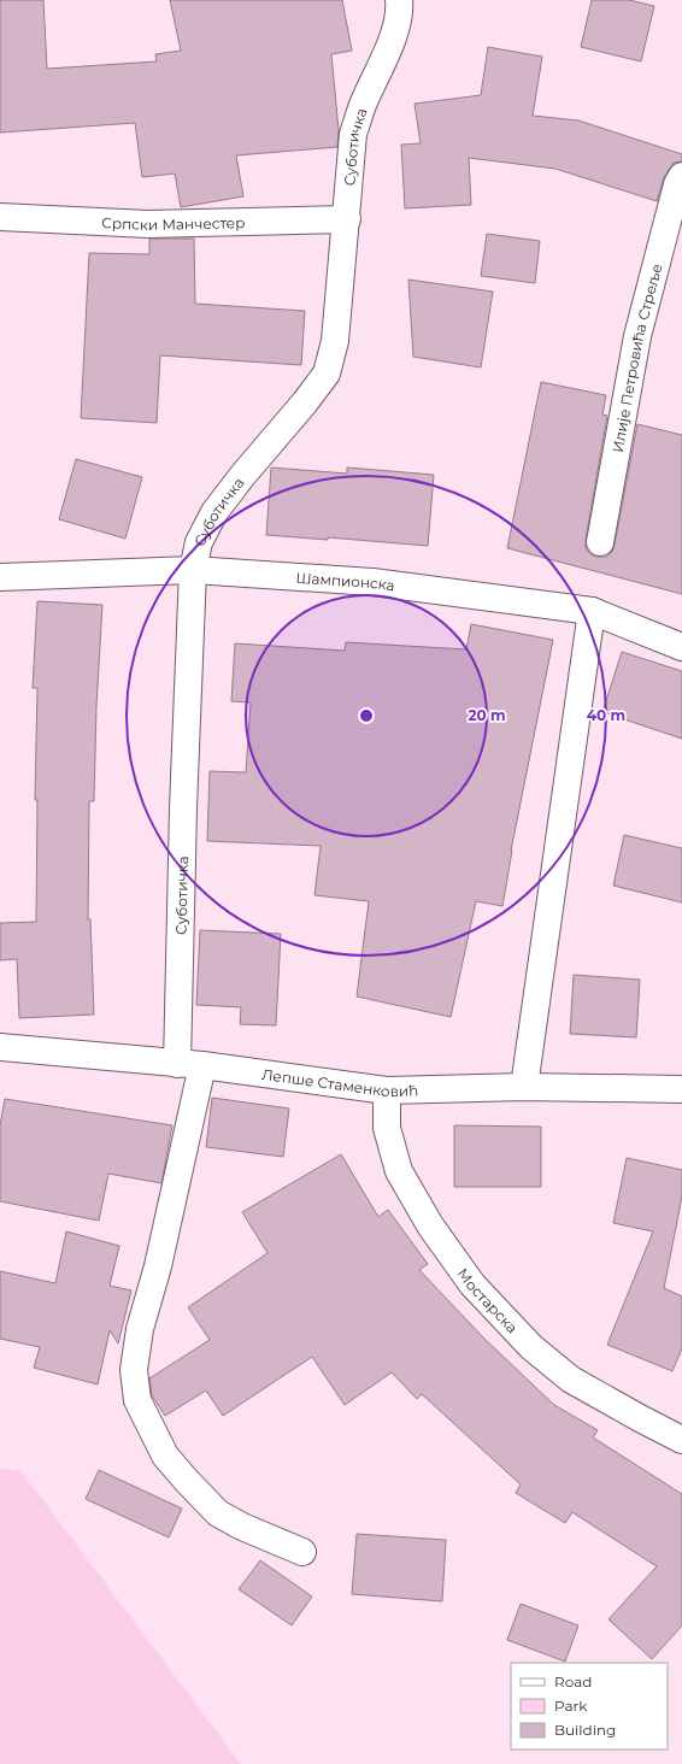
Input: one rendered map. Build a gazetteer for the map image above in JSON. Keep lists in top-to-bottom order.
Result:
{
  "streets": {
    "street": [
      "Суботичка",
      "Српски Манчестер",
      "Илије Петровића Стреље",
      "Шампионска",
      "Лепше Стаменковић",
      "Мостарска"
    ]
  },
  "crossings": [
    ["Суботичка", "Српски Манчестер"],
    ["Суботичка", "Шампионска"],
    ["Суботичка", "Лепше Стаменковић"],
    ["Лепше Стаменковић", "Мостарска"]
  ],
  "legend": ["Road", "Park", "Building"],
  "rings": ["20 m", "40 m"]
}
